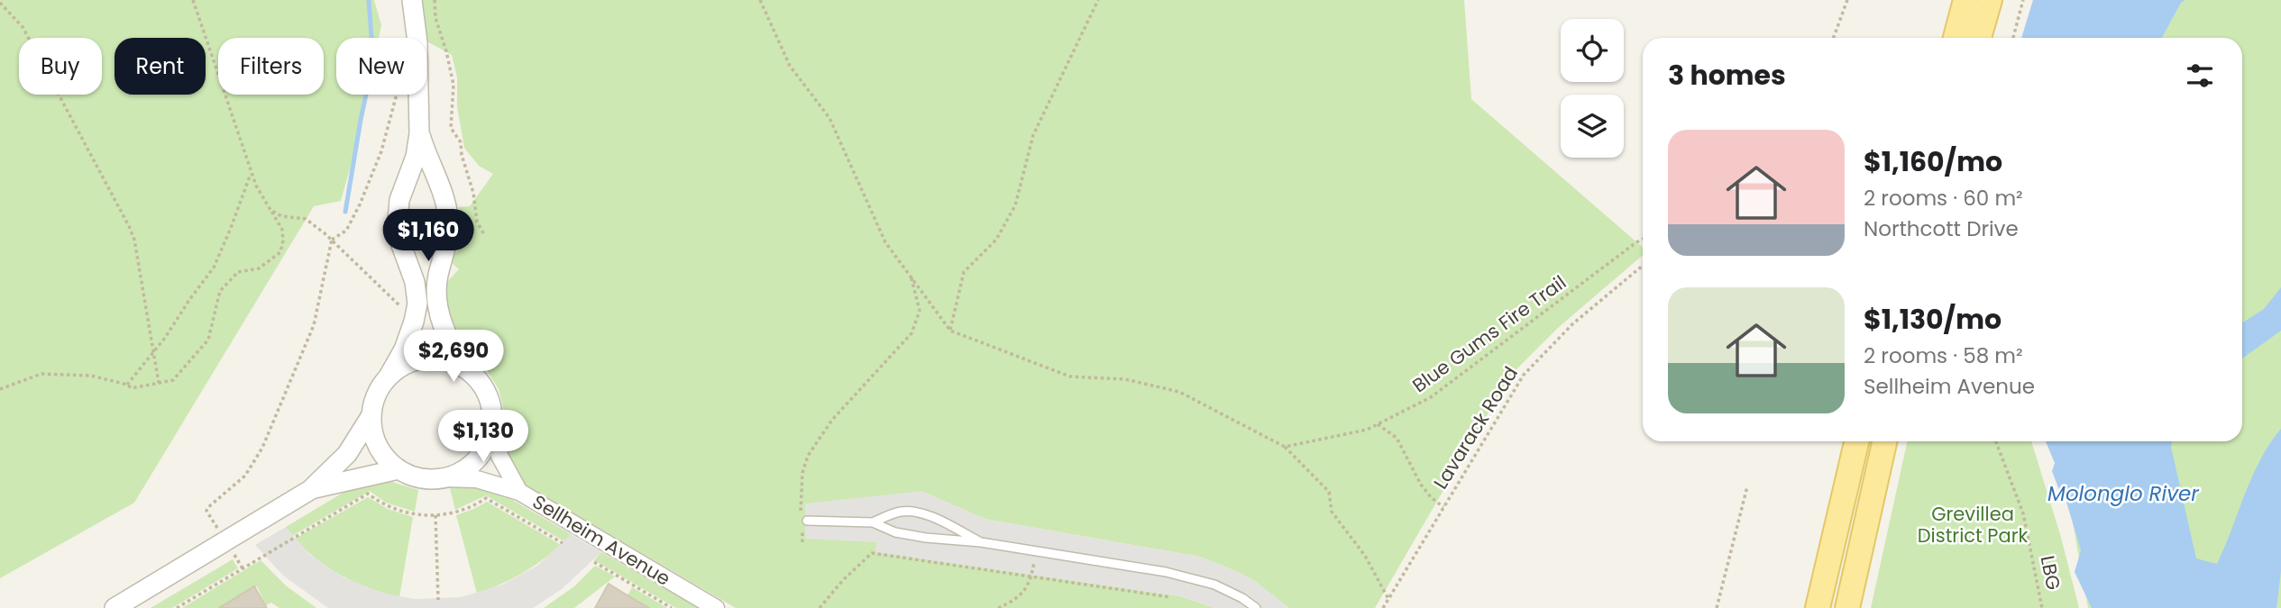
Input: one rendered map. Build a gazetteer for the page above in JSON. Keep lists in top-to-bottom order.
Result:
{
  "streets": {
    "street": ["Sellheim Avenue"],
    "path": ["Blue Gums Fire Trail", "Lavarack Road", "LBG"]
  },
  "water": ["Molonglo River"],
  "parks": ["Grevillea District Park"],
  "page": {
    "chip": [
      "Buy",
      "Rent",
      "Filters",
      "New"
    ],
    "heading": "3 homes",
    "list": [
      {
        "name": "$1,160/mo",
        "note": "2 rooms · 60 m² · Northcott Drive"
      },
      {
        "name": "$1,130/mo",
        "note": "2 rooms · 58 m² · Sellheim Avenue"
      }
    ],
    "price": ["$1,160", "$2,690", "$1,130"]
  }
}
